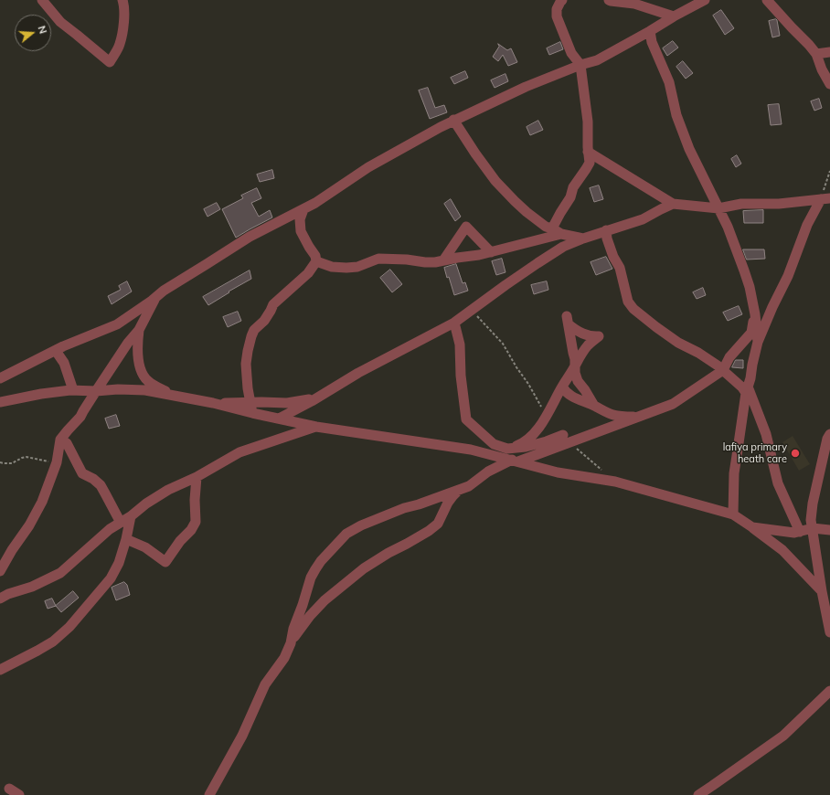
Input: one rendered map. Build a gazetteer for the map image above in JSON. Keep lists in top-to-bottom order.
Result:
{
  "places": ["lafiya primary heath care"],
  "north": "right"
}
